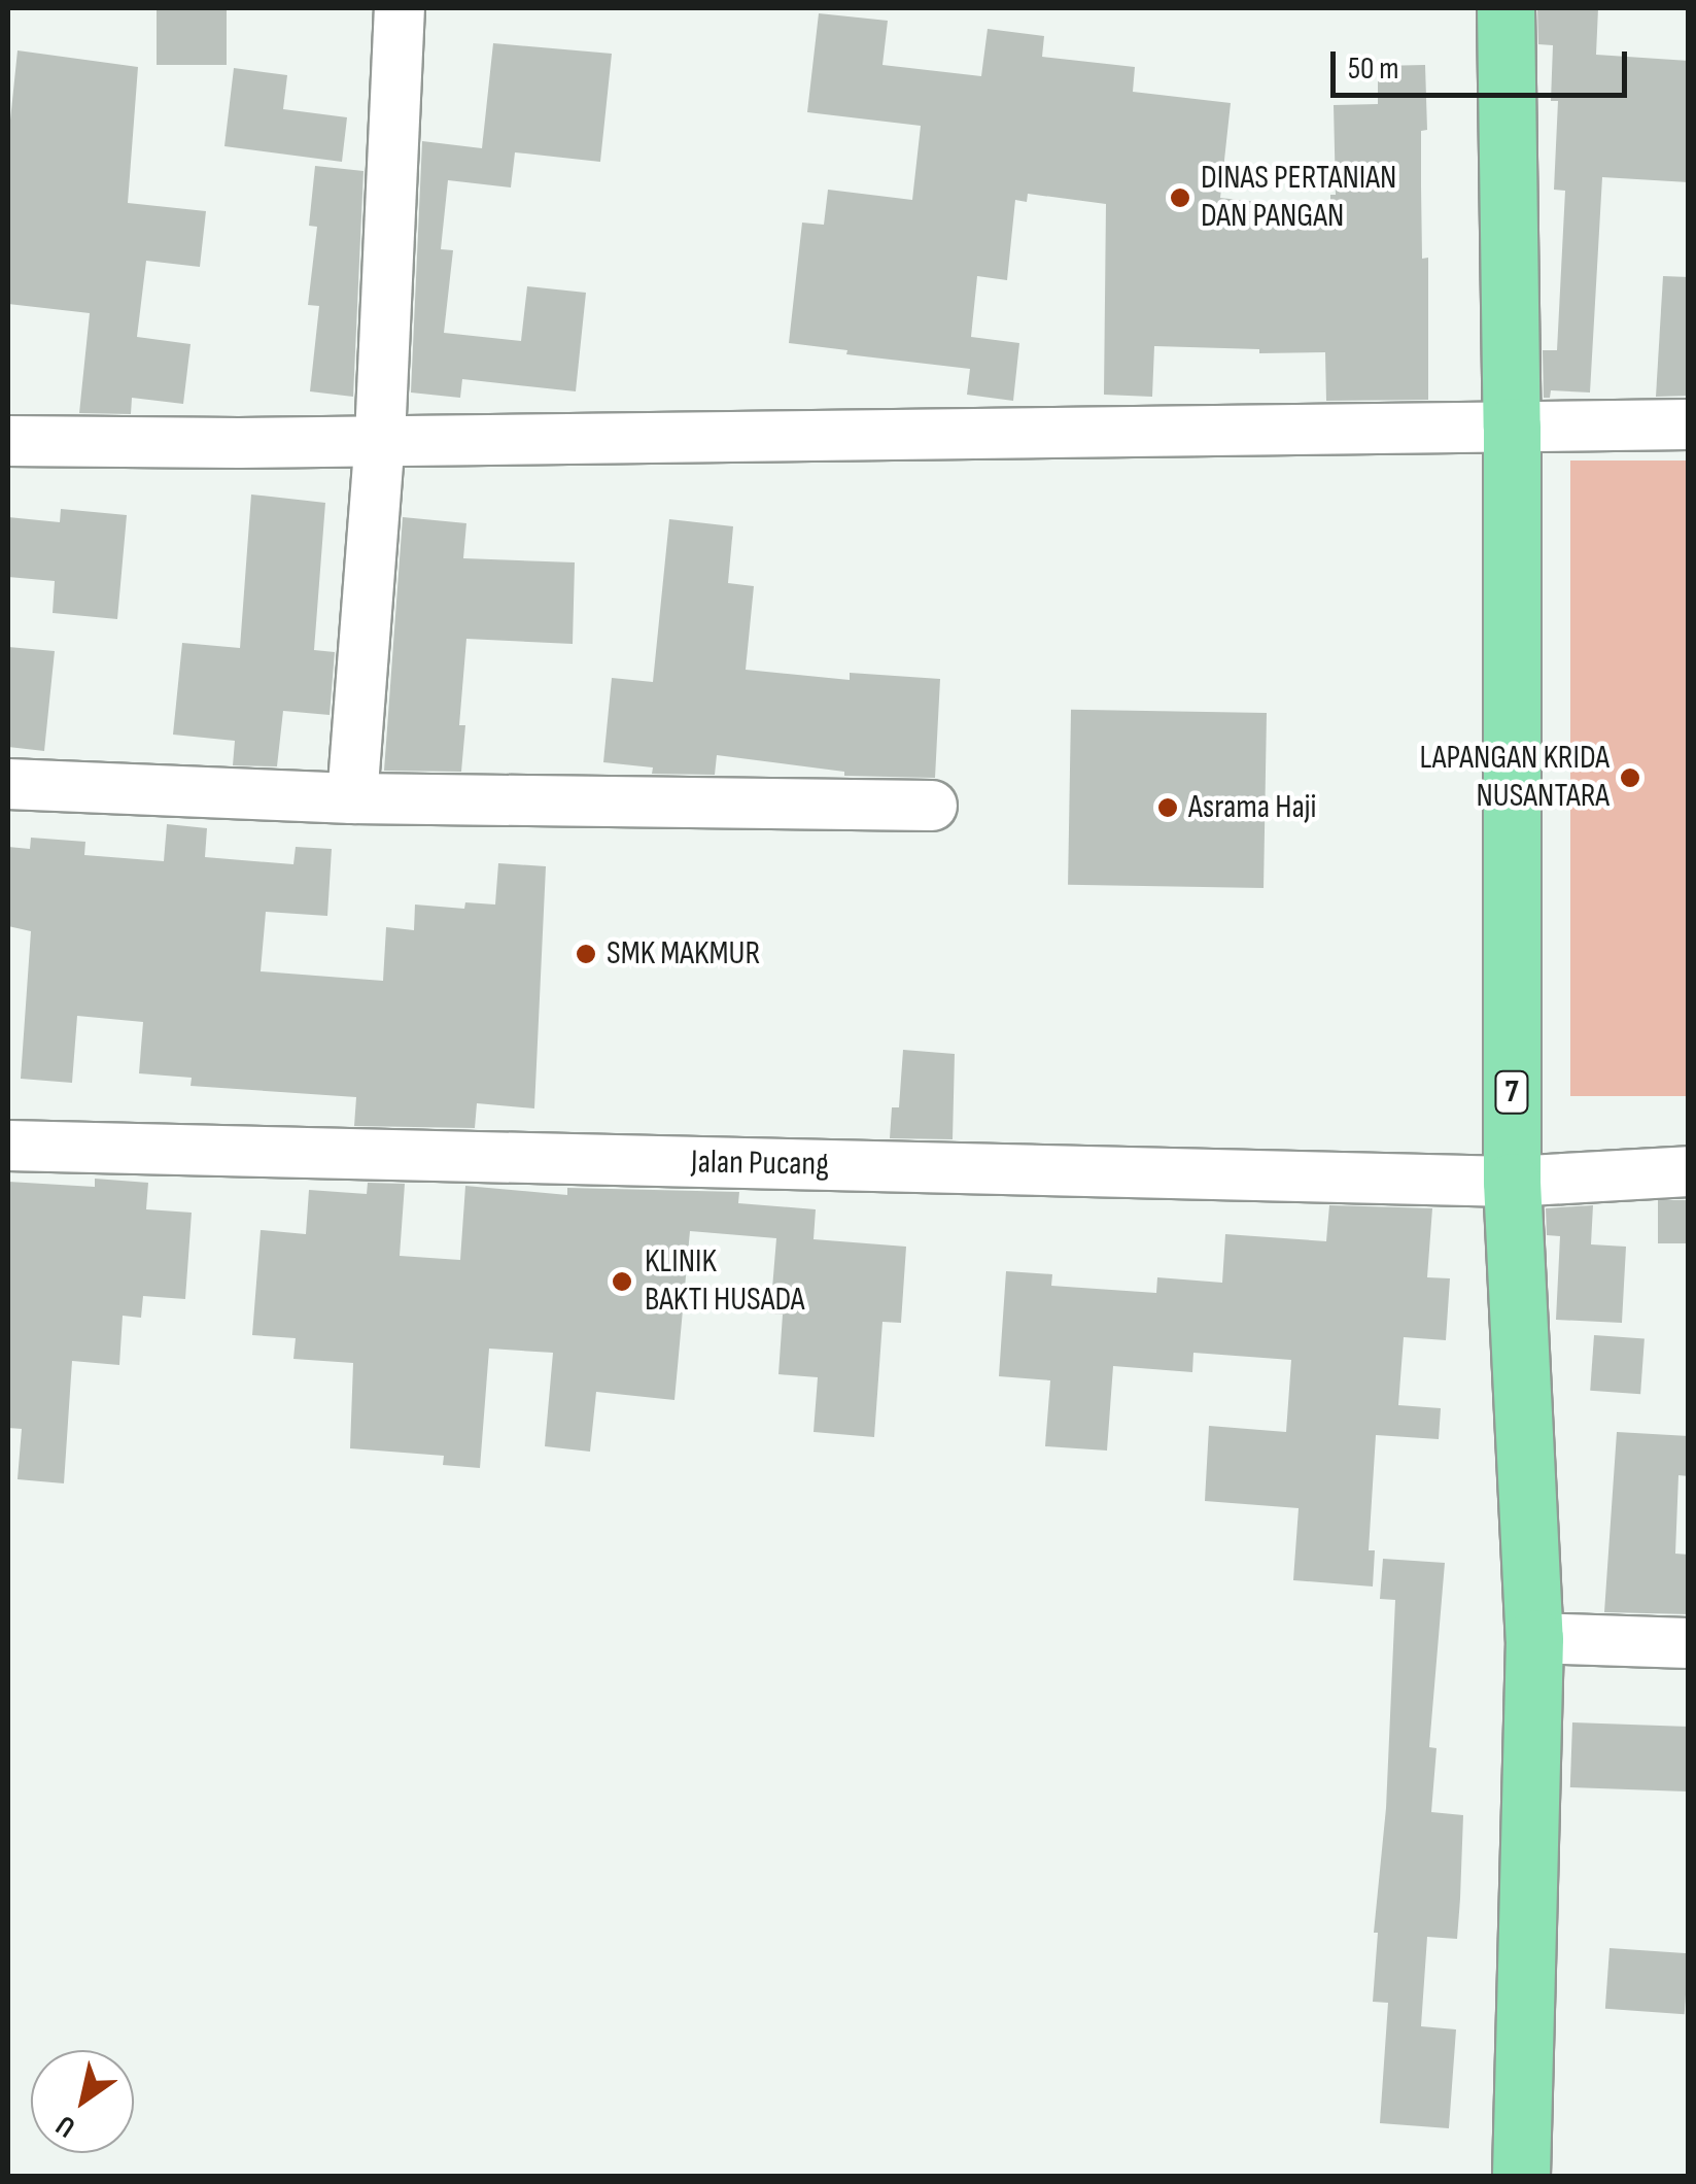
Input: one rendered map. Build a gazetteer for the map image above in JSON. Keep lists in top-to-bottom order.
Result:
{
  "streets": {
    "highway": ["7"],
    "street": ["Jalan Pucang"]
  },
  "crossings": [
    ["7", "Jalan Pucang"]
  ],
  "places": [
    "DINAS PERTANIAN DAN PANGAN",
    "LAPANGAN KRIDA NUSANTARA",
    "Asrama Haji",
    "SMK MAKMUR",
    "KLINIK BAKTI HUSADA"
  ],
  "scale_bar": "50 m",
  "north": "bottom left"
}
